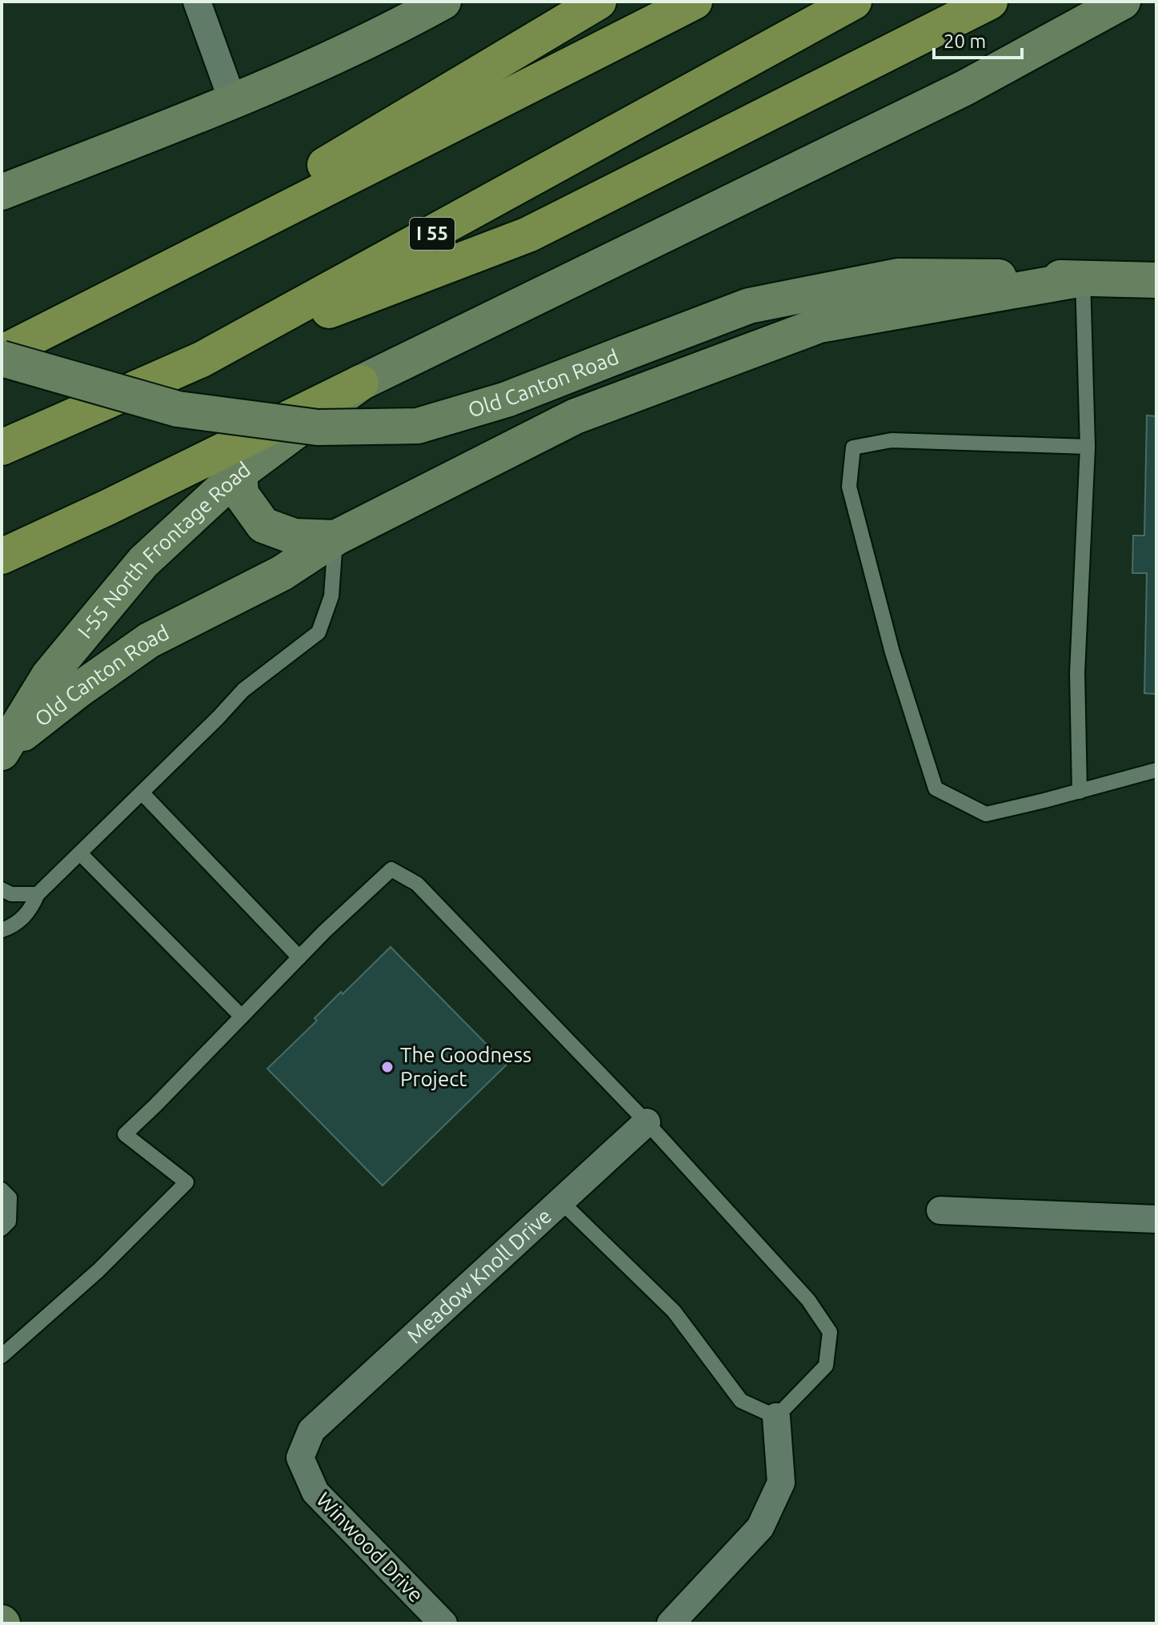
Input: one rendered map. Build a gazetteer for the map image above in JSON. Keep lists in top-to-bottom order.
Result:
{
  "streets": {
    "highway": ["I 55"],
    "street": [
      "Old Canton Road",
      "I-55 North Frontage Road",
      "Meadow Knoll Drive",
      "Winwood Drive"
    ]
  },
  "crossings": [
    ["Old Canton Road", "I-55 North Frontage Road"],
    ["Meadow Knoll Drive", "Winwood Drive"]
  ],
  "places": ["The Goodness Project"],
  "scale_bar": "20 m"
}
